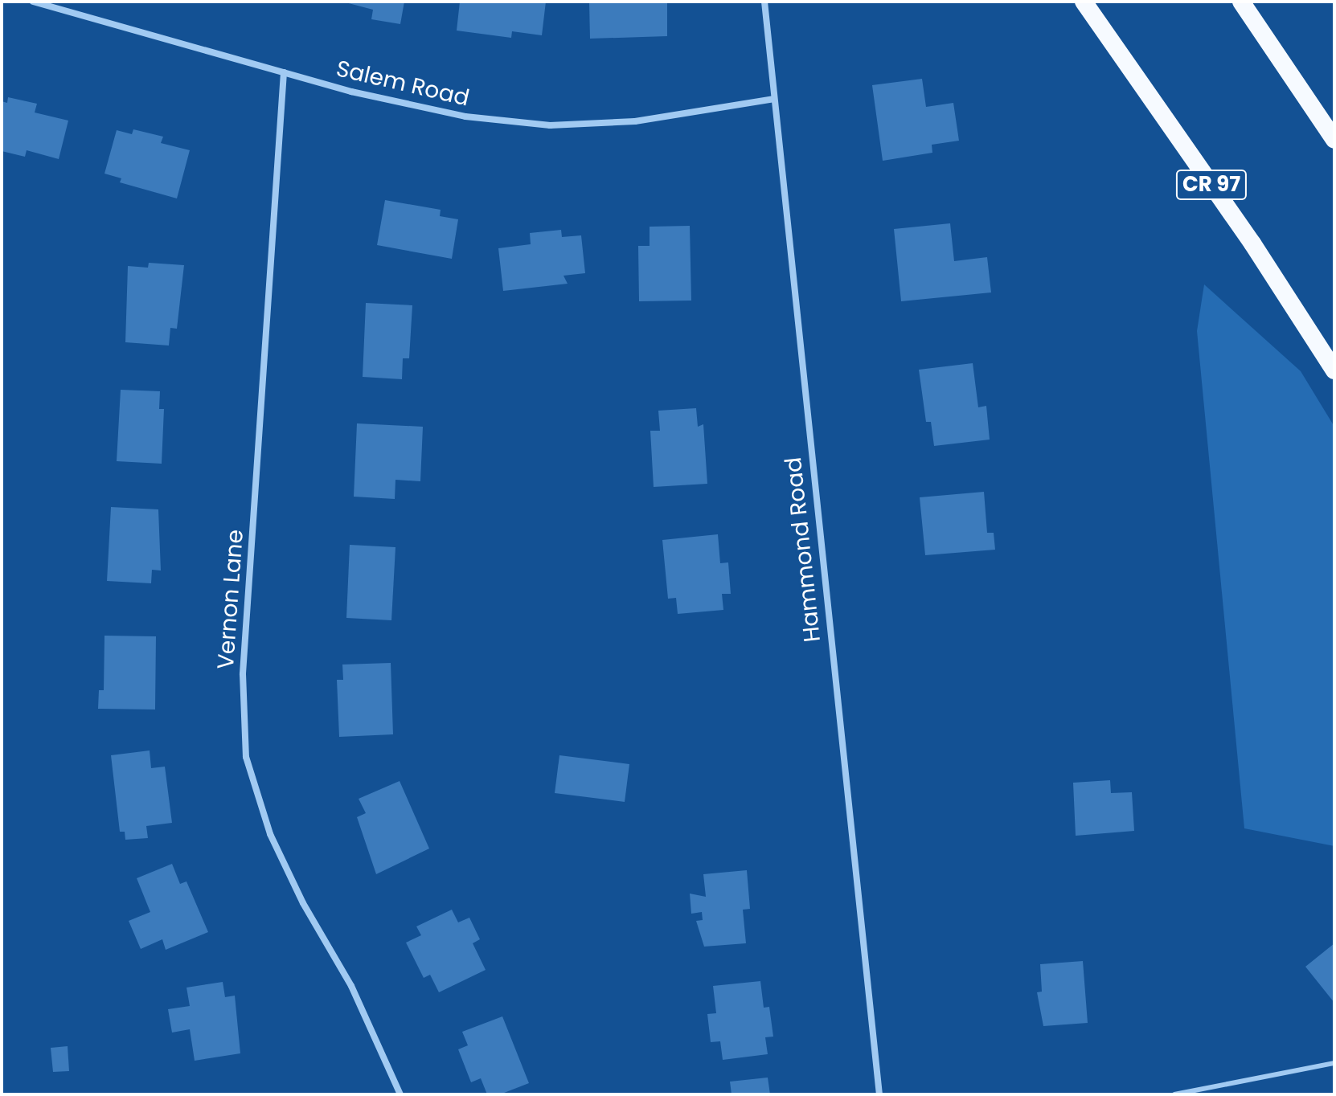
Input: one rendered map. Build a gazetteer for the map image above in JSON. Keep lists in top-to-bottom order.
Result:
{
  "streets": {
    "highway": ["CR 97"],
    "street": ["Salem Road", "Hammond Road", "Vernon Lane"]
  },
  "crossings": [
    ["Salem Road", "Hammond Road"],
    ["Salem Road", "Vernon Lane"]
  ]
}
